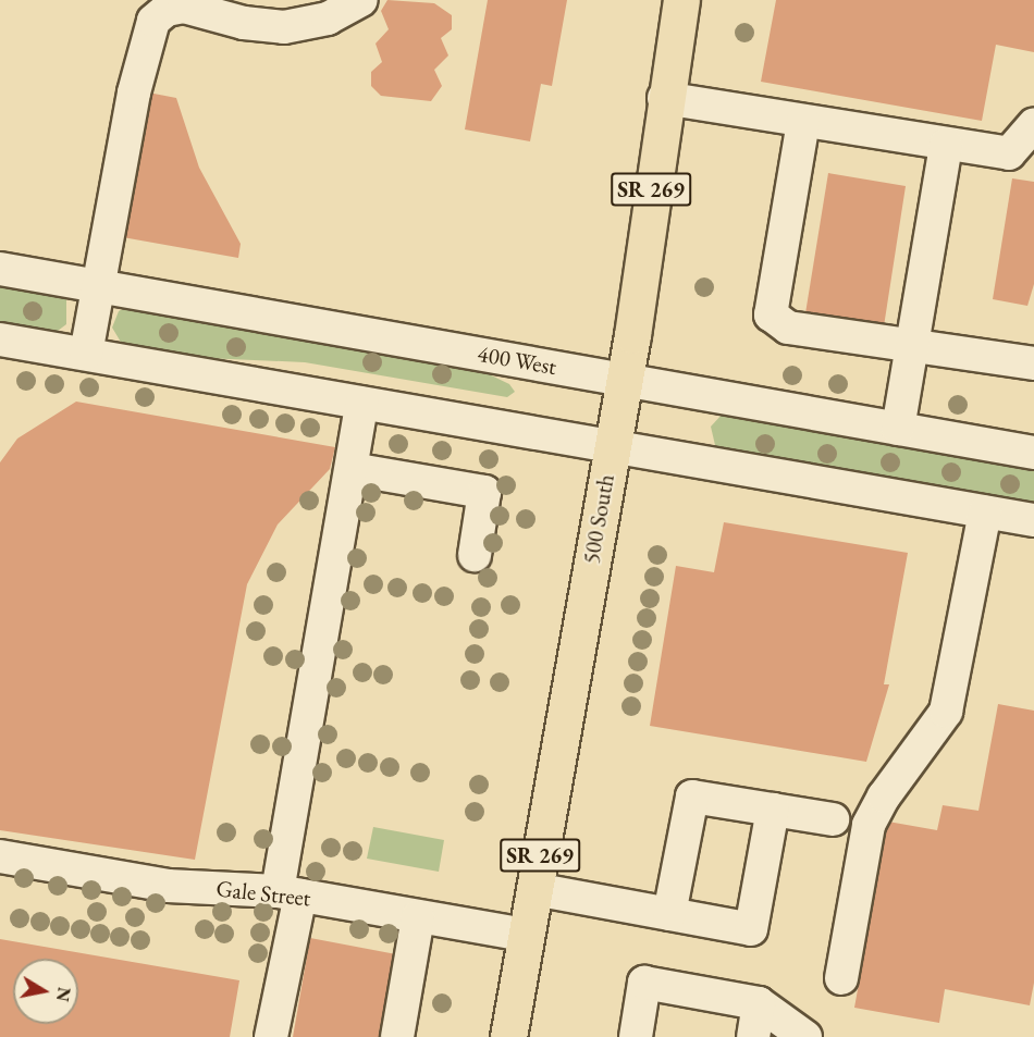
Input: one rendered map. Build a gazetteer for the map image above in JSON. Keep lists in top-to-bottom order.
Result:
{
  "streets": {
    "main road": ["SR 269", "500 South"],
    "street": ["400 West", "Gale Street"]
  },
  "crossings": [
    ["400 West", "500 South"],
    ["500 South", "Gale Street"]
  ],
  "north": "right"
}
